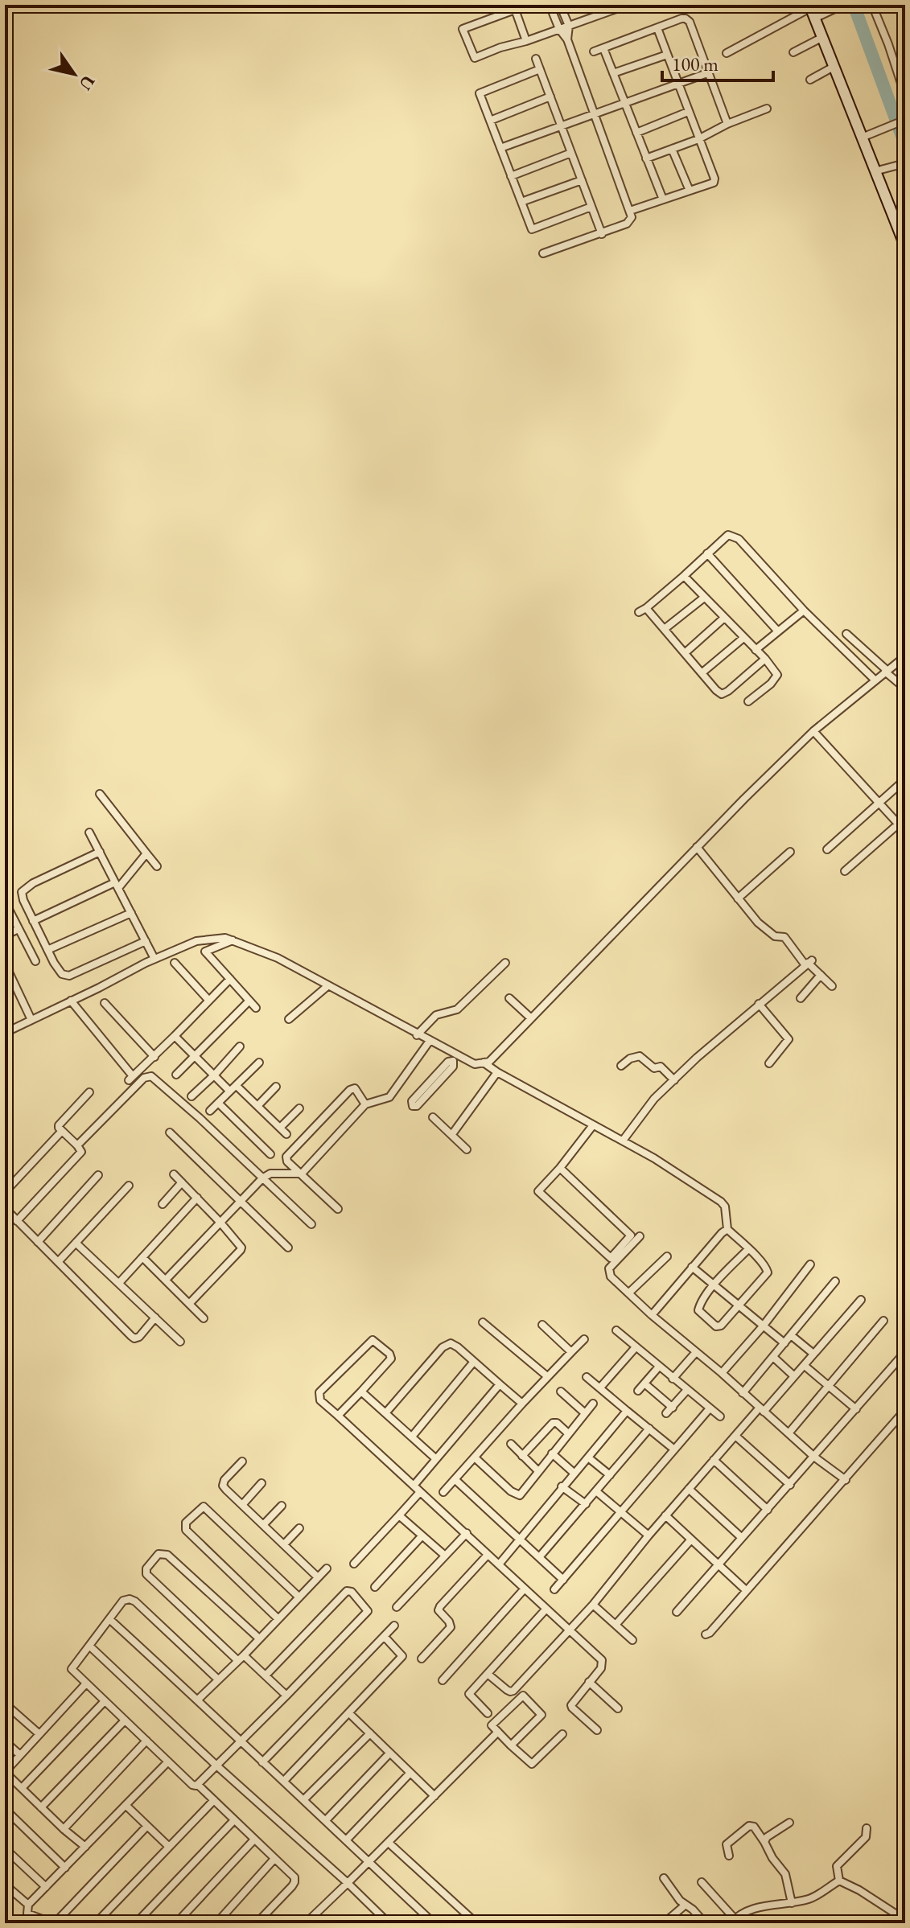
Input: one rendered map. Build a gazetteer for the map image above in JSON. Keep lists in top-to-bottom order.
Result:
{
  "scale_bar": "100 m",
  "north": "bottom right"
}
